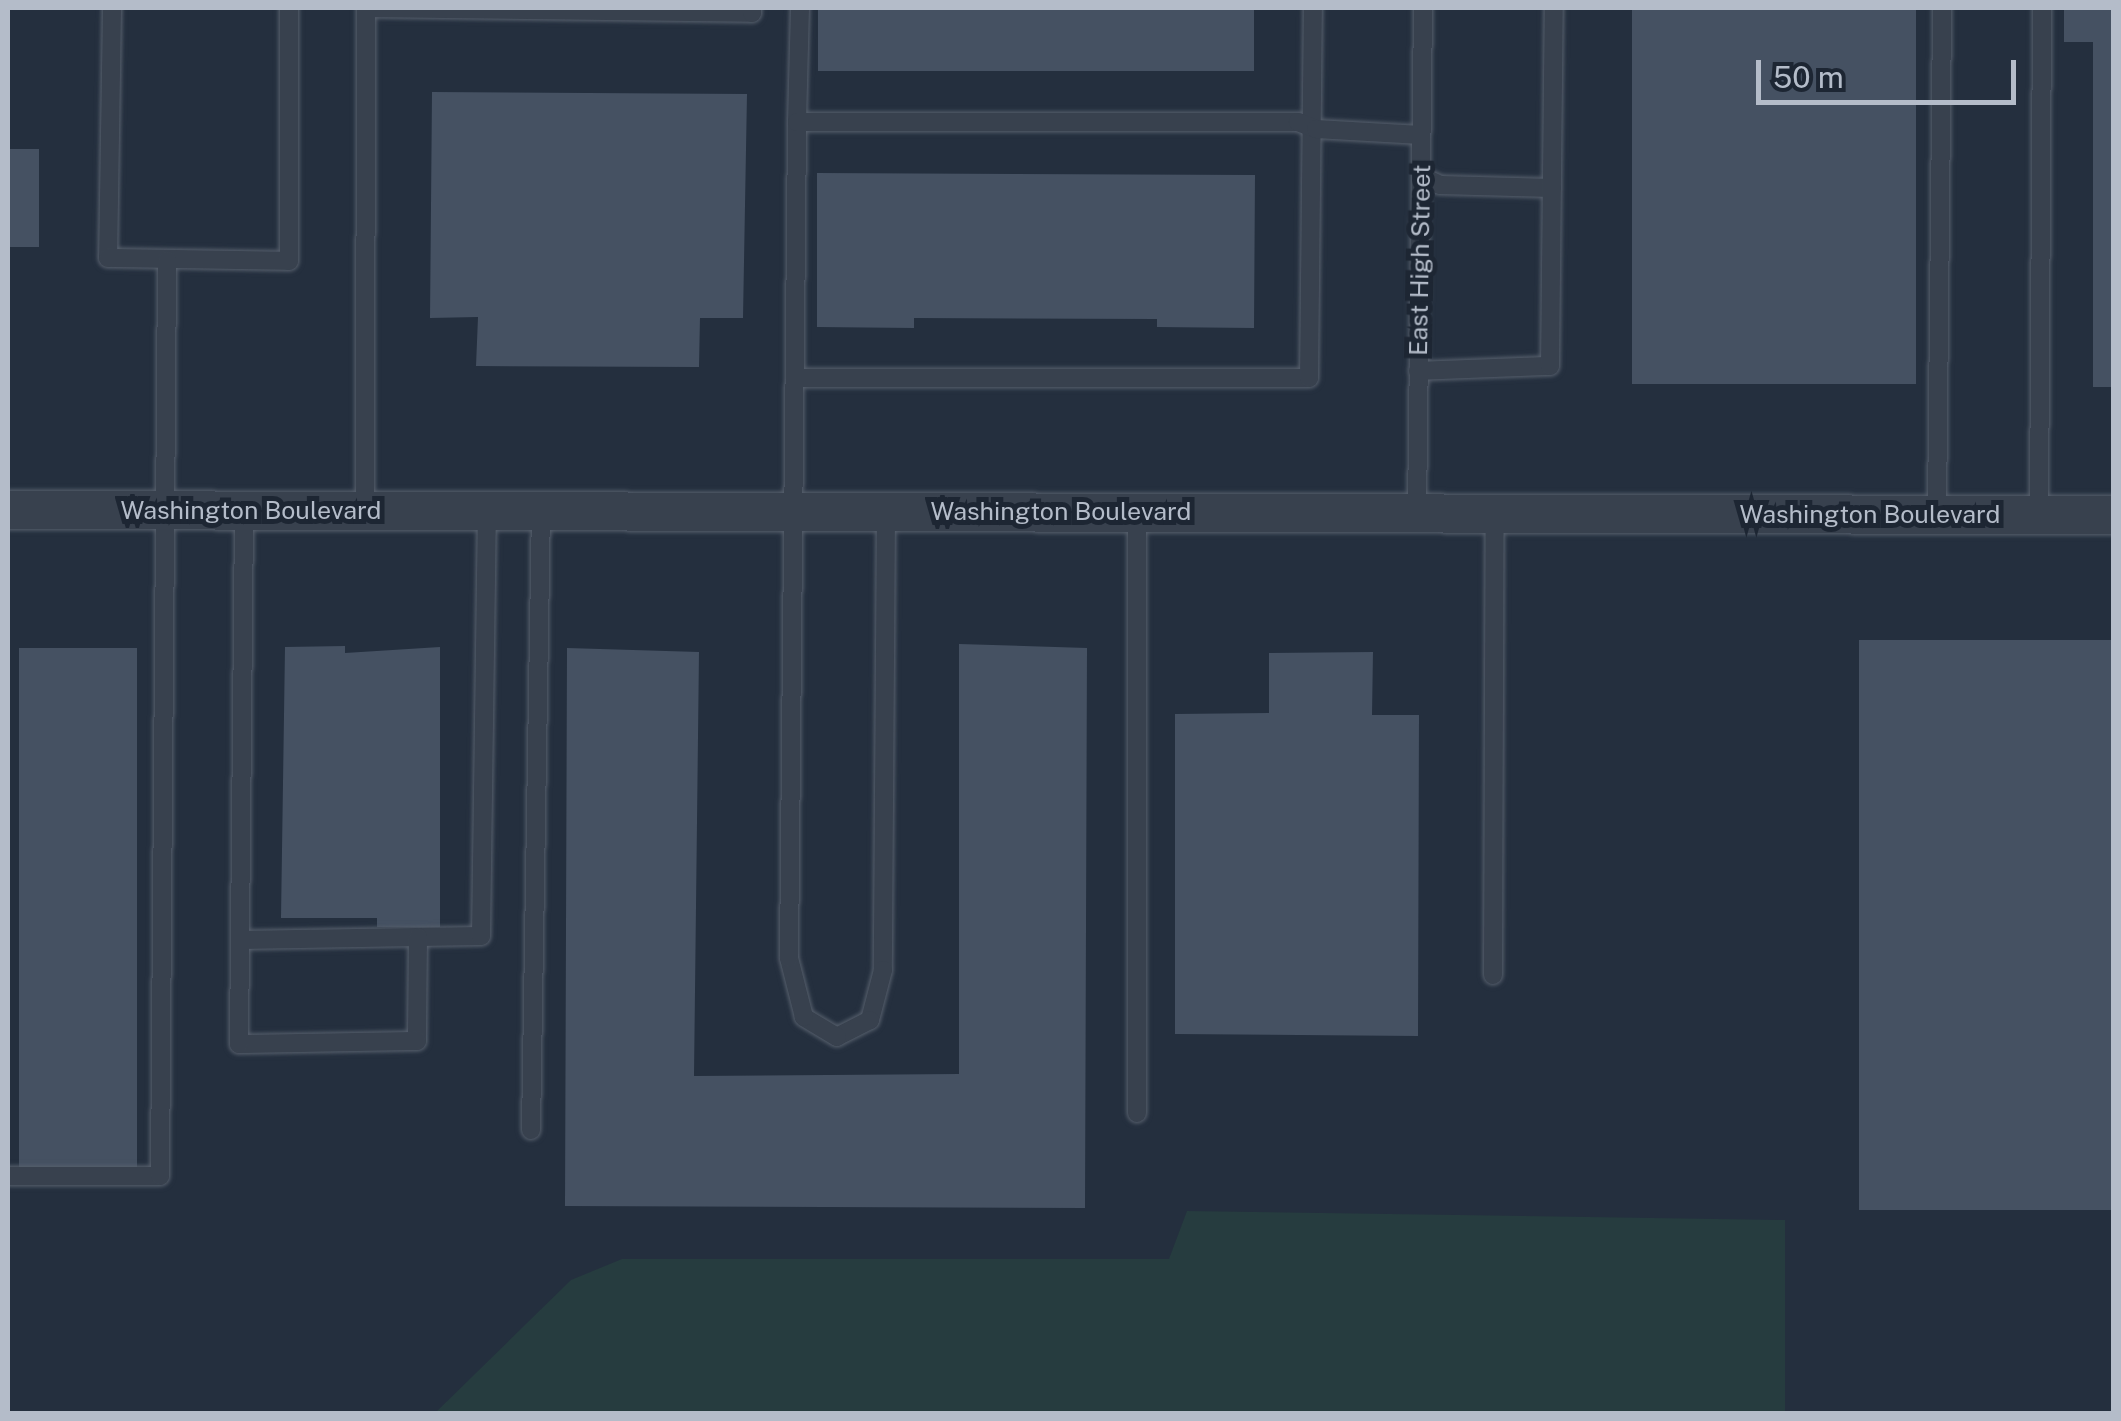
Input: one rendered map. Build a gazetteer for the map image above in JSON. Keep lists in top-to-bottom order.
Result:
{
  "streets": {
    "street": ["Washington Boulevard"],
    "lane": ["East High Street"]
  },
  "crossings": [
    ["East High Street", "Washington Boulevard"]
  ],
  "scale_bar": "50 m"
}
